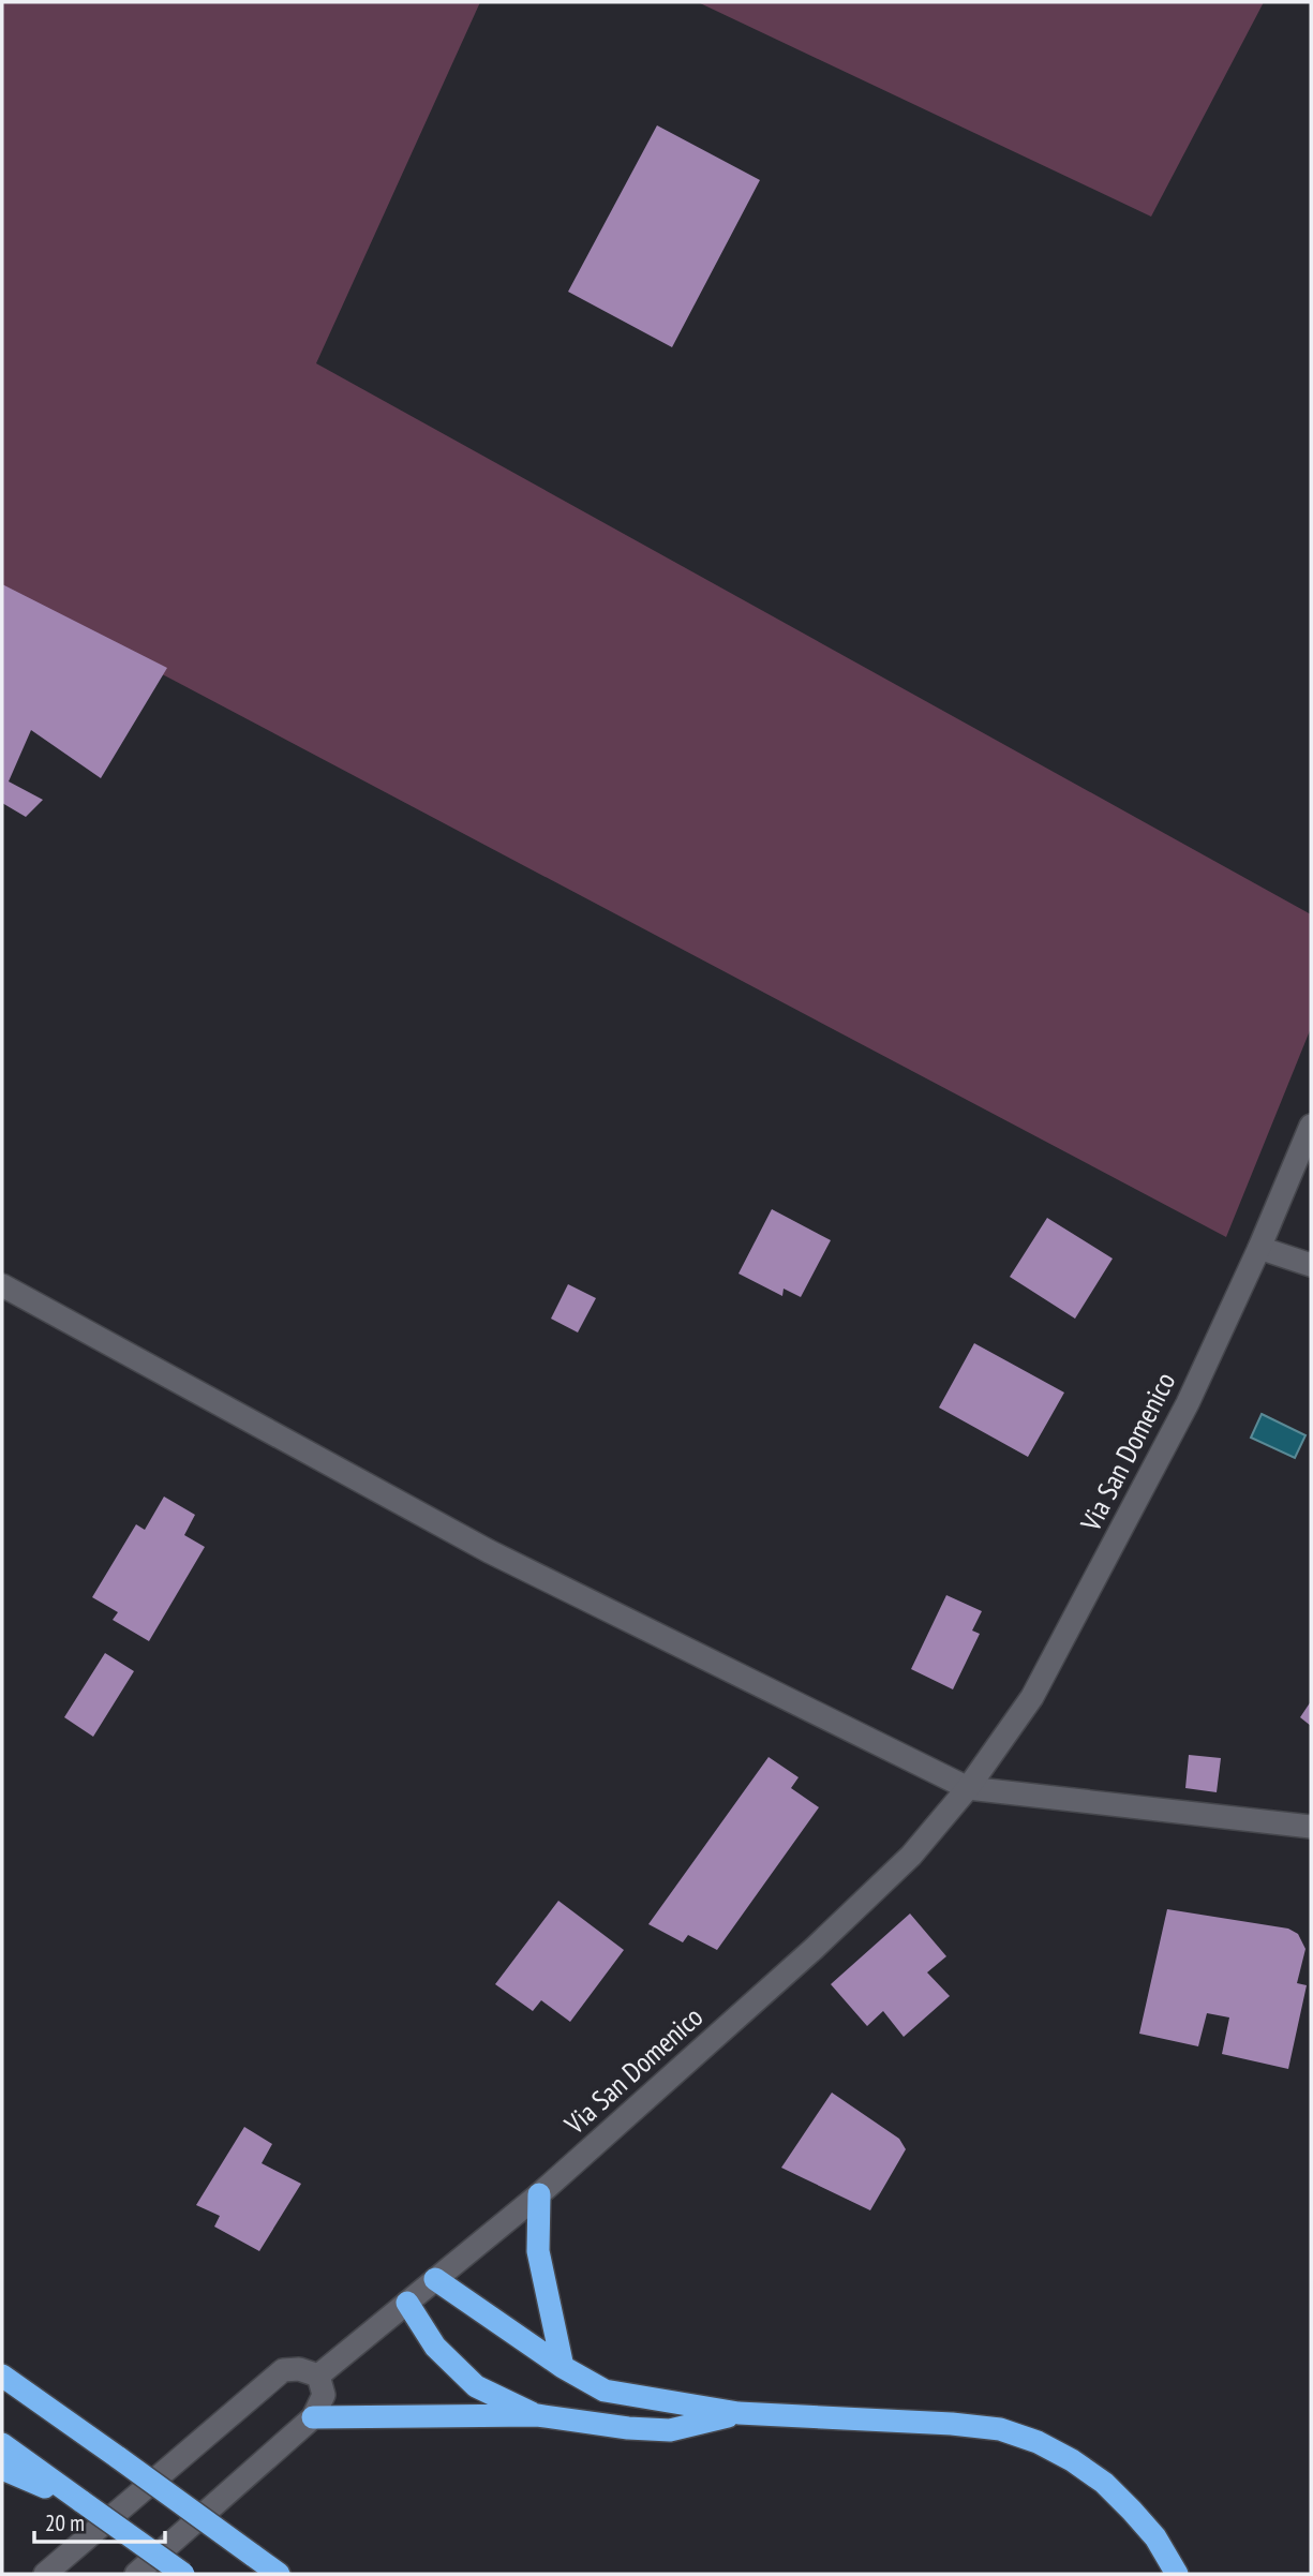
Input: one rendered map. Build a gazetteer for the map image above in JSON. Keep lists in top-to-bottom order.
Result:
{
  "streets": {
    "street": ["Via San Domenico"]
  },
  "scale_bar": "20 m"
}
